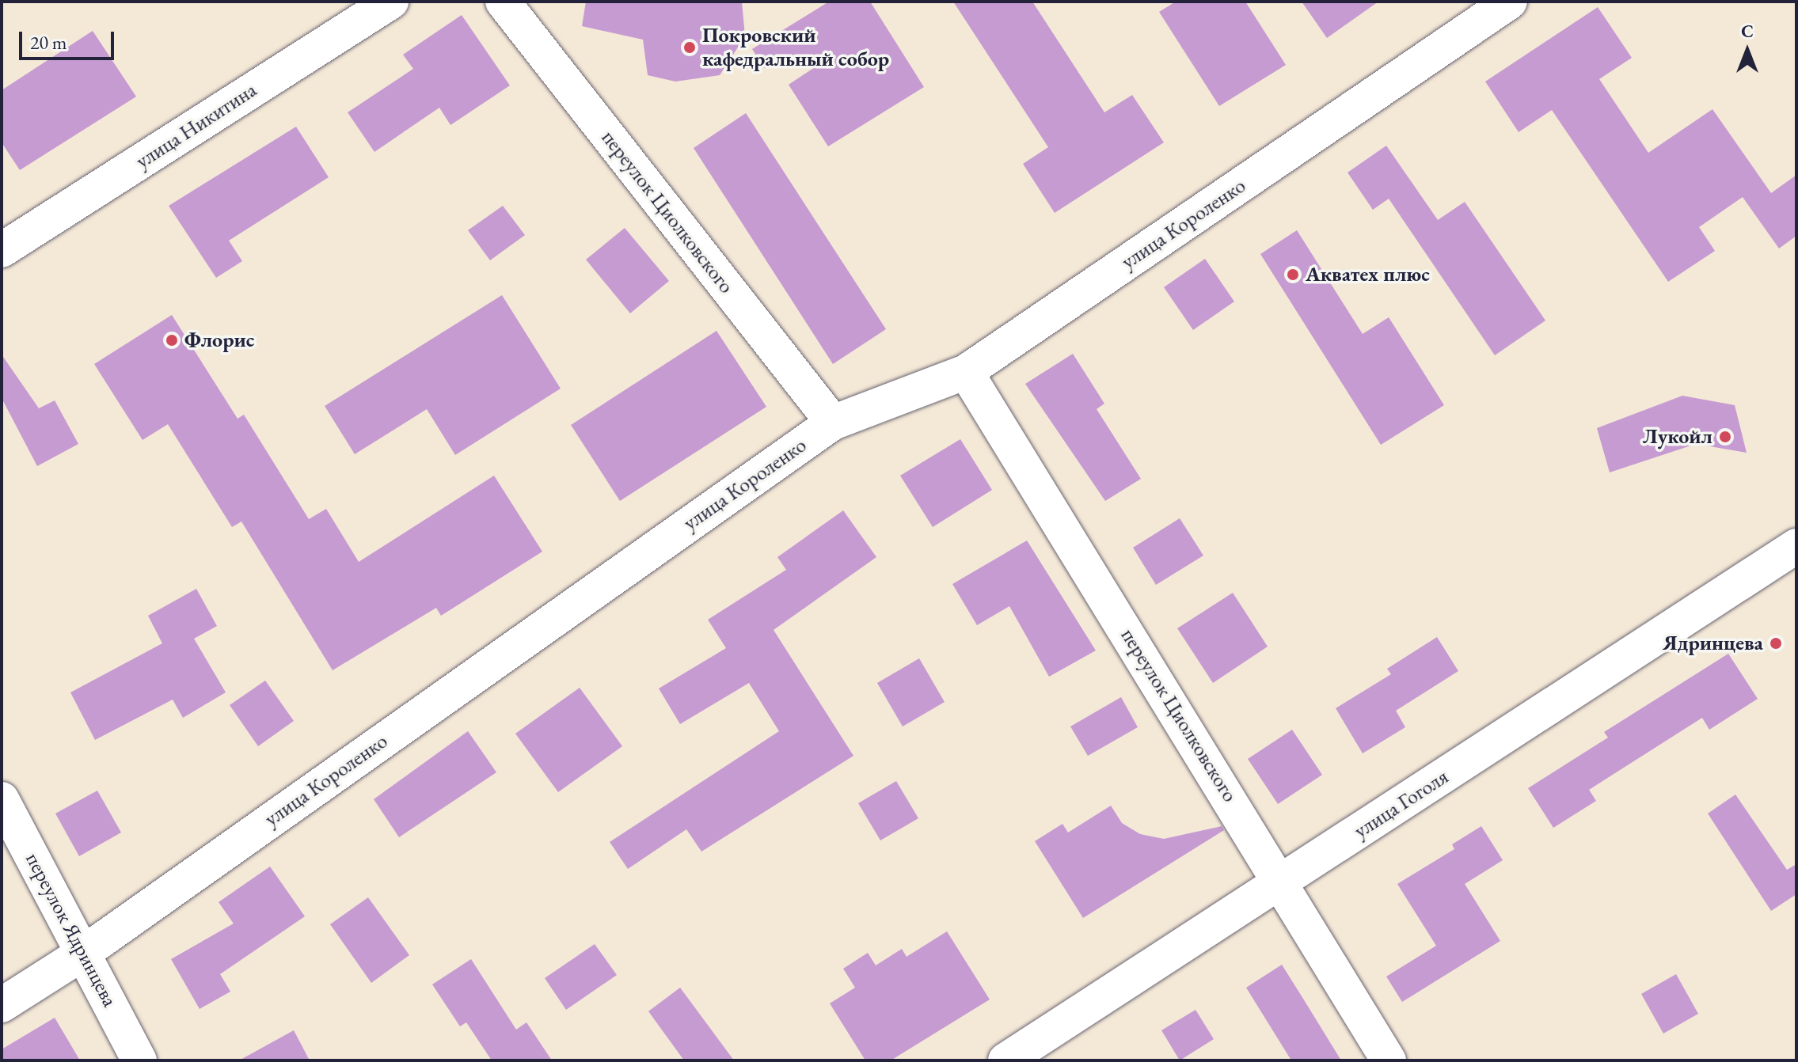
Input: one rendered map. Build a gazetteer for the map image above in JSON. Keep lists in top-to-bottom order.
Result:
{
  "streets": {
    "street": [
      "улица Никитина",
      "переулок Циолковского",
      "улица Короленко",
      "улица Гоголя",
      "переулок Ядринцева"
    ]
  },
  "crossings": [
    ["переулок Циолковского", "улица Короленко"],
    ["переулок Циолковского", "улица Гоголя"],
    ["улица Короленко", "переулок Ядринцева"]
  ],
  "places": [
    "Покровский кафедральный собор",
    "Акватех плюс",
    "Флорис",
    "Лукойл",
    "Ядринцева"
  ],
  "scale_bar": "20 m",
  "north": "top"
}
